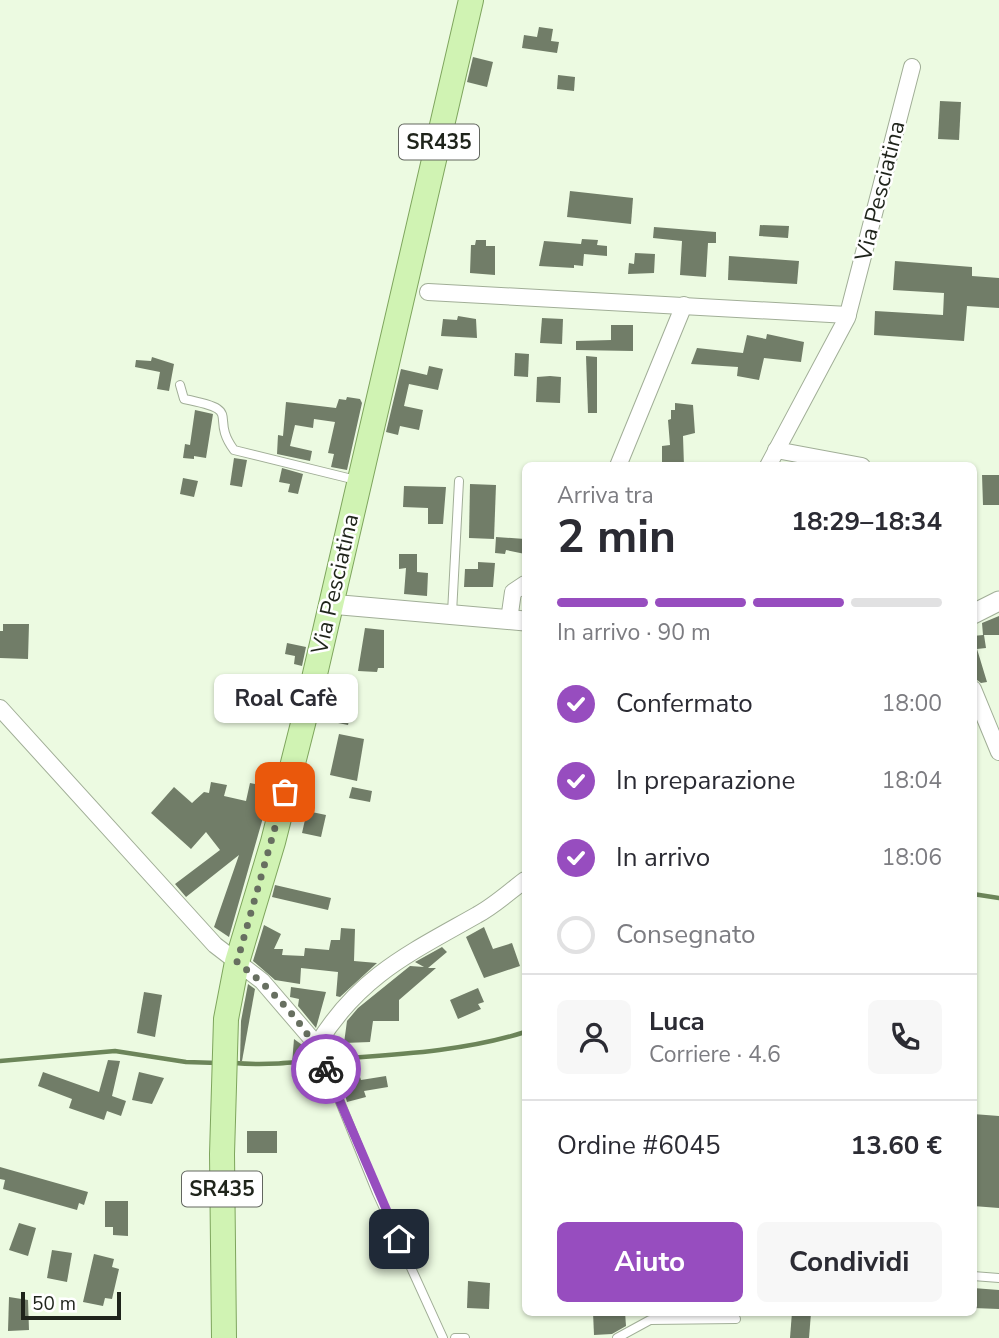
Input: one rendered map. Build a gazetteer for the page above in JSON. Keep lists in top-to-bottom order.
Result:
{
  "streets": {
    "main road": ["SR435", "Via Pesciatina"]
  },
  "places": ["Roal Cafè"],
  "scale_bar": "50 m",
  "page": {
    "heading": ["2 min", "Arriva tra", "18:29–18:34"],
    "panel": [
      "Luca",
      "Corriere · 4.6",
      "Ordine #6045",
      "13.60 €"
    ],
    "bar": "In arrivo · 90 m",
    "list": [
      ["Confermato", "18:00"],
      ["In preparazione", "18:04"],
      ["In arrivo", "18:06"],
      "Consegnato"
    ],
    "bubble": "Roal Cafè",
    "buttons": ["Aiuto", "Condividi"],
    "scale": "50 m"
  }
}
